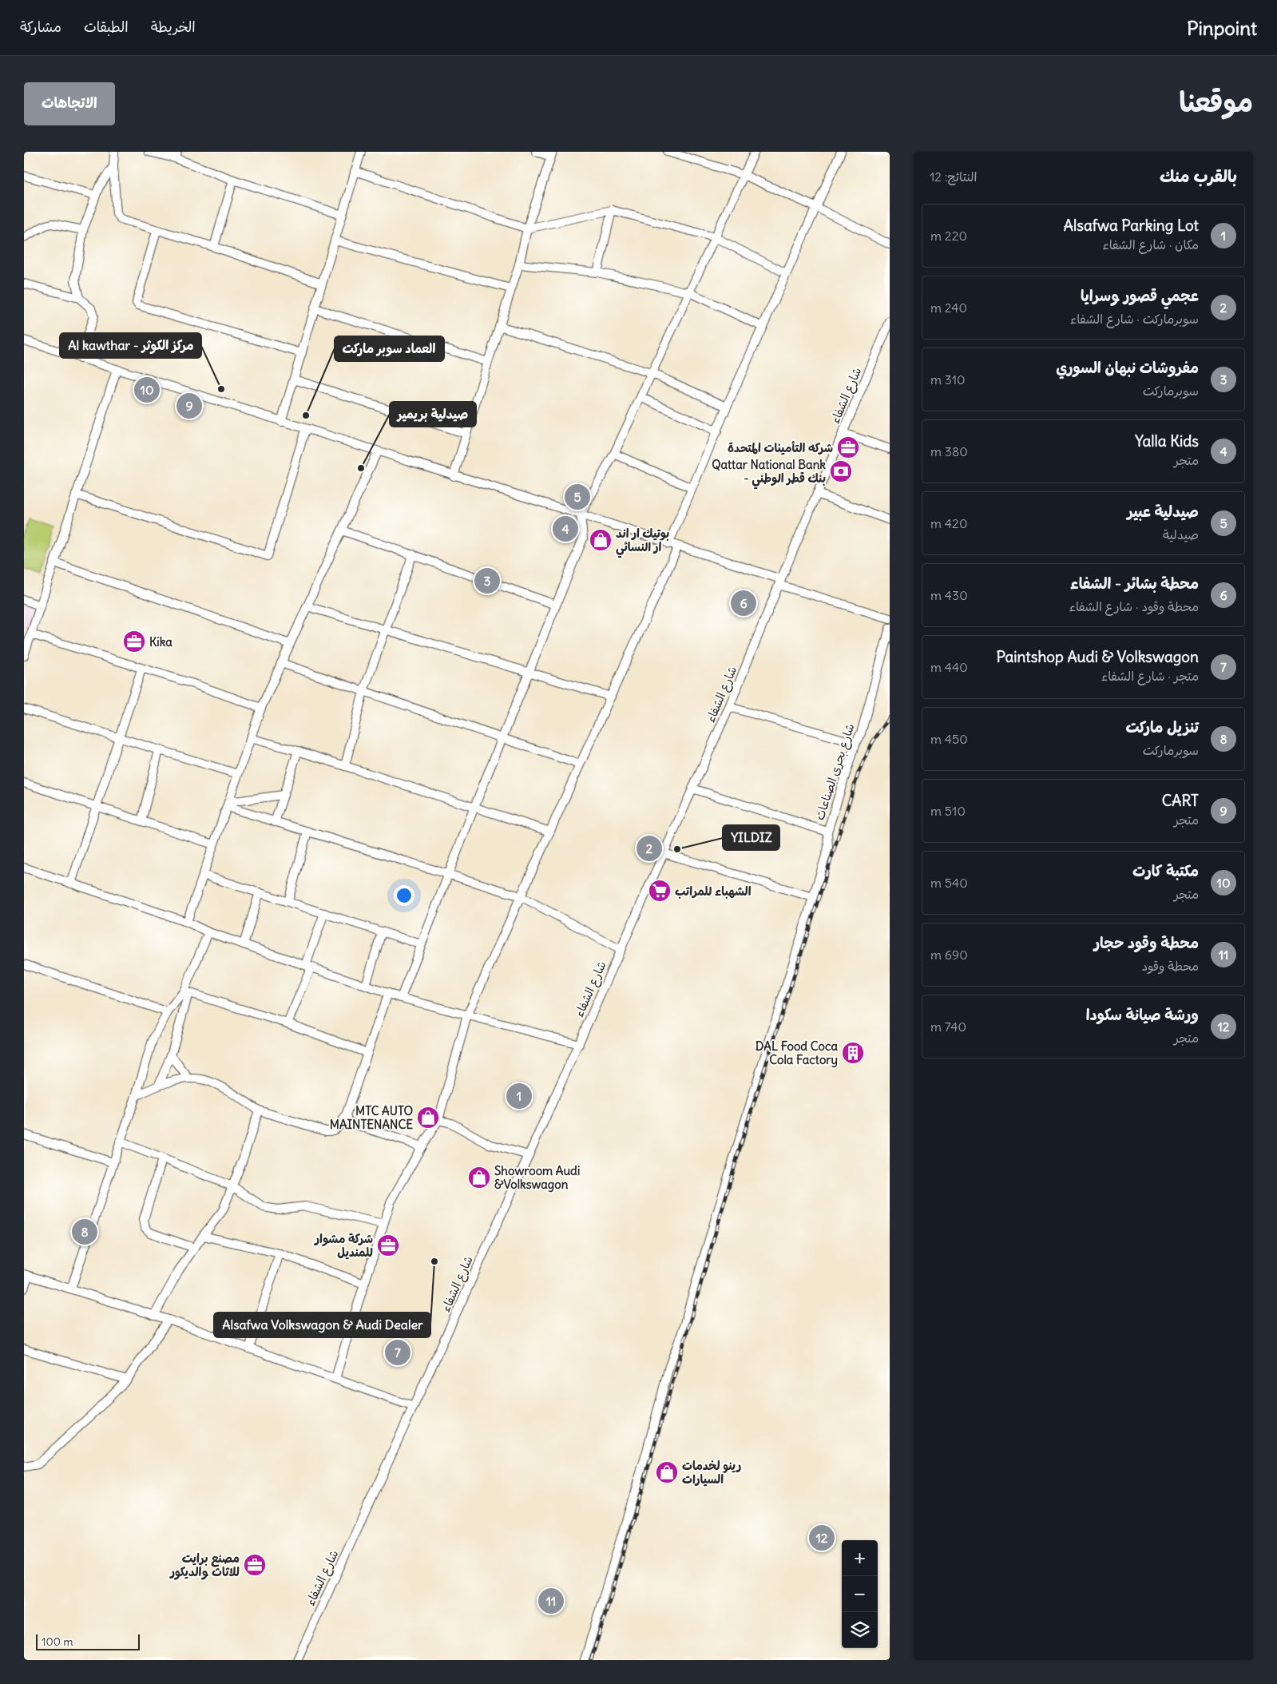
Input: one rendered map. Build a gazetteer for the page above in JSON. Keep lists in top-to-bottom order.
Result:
{
  "streets": {
    "street": ["شارع الشفاء", "شارع بحرى الصناعات"]
  },
  "places": {
    "other": [
      "Al kawthar - مركز الكوثر",
      "العماد سوبر ماركت",
      "صيدلية بريمير",
      "YILDIZ",
      "Alsafwa Volkswagon & Audi Dealer"
    ],
    "office": [
      "شركه التأمينات المتحدة",
      "Kika",
      "شركة مشوار للمنديل",
      "مصنع برايت للاثاث والديكور"
    ],
    "bank": ["Qattar National Bank - بنك قطر الوطني"],
    "shop": [
      "بوتيك ار اند ار النسائي",
      "MTC AUTO MAINTENANCE",
      "Showroom Audi &Volkswagon",
      "رينو لخدمات السيارات"
    ],
    "supermarket": ["الشهباء للمراتب"],
    "building": ["DAL Food Coca Cola Factory"]
  },
  "scale_bar": "100 m",
  "page": {
    "header": "Pinpoint",
    "nav": ["الخريطة", "الطبقات", "مشاركة"],
    "title": "موقعنا",
    "buttons": "الاتجاهات",
    "heading": ["بالقرب منك", "النتائج: 12"],
    "list": [
      {
        "mark": "1",
        "name": "Alsafwa Parking Lot",
        "note": "مكان · شارع الشفاء",
        "value": "220 m"
      },
      {
        "mark": "2",
        "name": "عجمي قصور وسرايا",
        "note": "سوبرماركت · شارع الشفاء",
        "value": "240 m"
      },
      {
        "mark": "3",
        "name": "مفروشات نبهان السوري",
        "note": "سوبرماركت",
        "value": "310 m"
      },
      {
        "mark": "4",
        "name": "Yalla Kids",
        "note": "متجر",
        "value": "380 m"
      },
      {
        "mark": "5",
        "name": "صيدلية عبير",
        "note": "صيدلية",
        "value": "420 m"
      },
      {
        "mark": "6",
        "name": "محطة بشائر - الشفاء",
        "note": "محطة وقود · شارع الشفاء",
        "value": "430 m"
      },
      {
        "mark": "7",
        "name": "Paintshop Audi & Volkswagon",
        "note": "متجر · شارع الشفاء",
        "value": "440 m"
      },
      {
        "mark": "8",
        "name": "تنزيل ماركت",
        "note": "سوبرماركت",
        "value": "450 m"
      },
      {
        "mark": "9",
        "name": "CART",
        "note": "متجر",
        "value": "510 m"
      },
      {
        "mark": "10",
        "name": "مكتبة كارت",
        "note": "متجر",
        "value": "540 m"
      },
      {
        "mark": "11",
        "name": "محطة وقود حجار",
        "note": "محطة وقود",
        "value": "690 m"
      },
      {
        "mark": "12",
        "name": "ورشة صيانة سكودا",
        "note": "متجر",
        "value": "740 m"
      }
    ],
    "pins": [
      "10",
      "9",
      "5",
      "4",
      "3",
      "6",
      "2",
      "1",
      "8",
      "7",
      "12",
      "11"
    ],
    "map_buttons": ["+", "−"],
    "scale": "100 m"
  }
}
